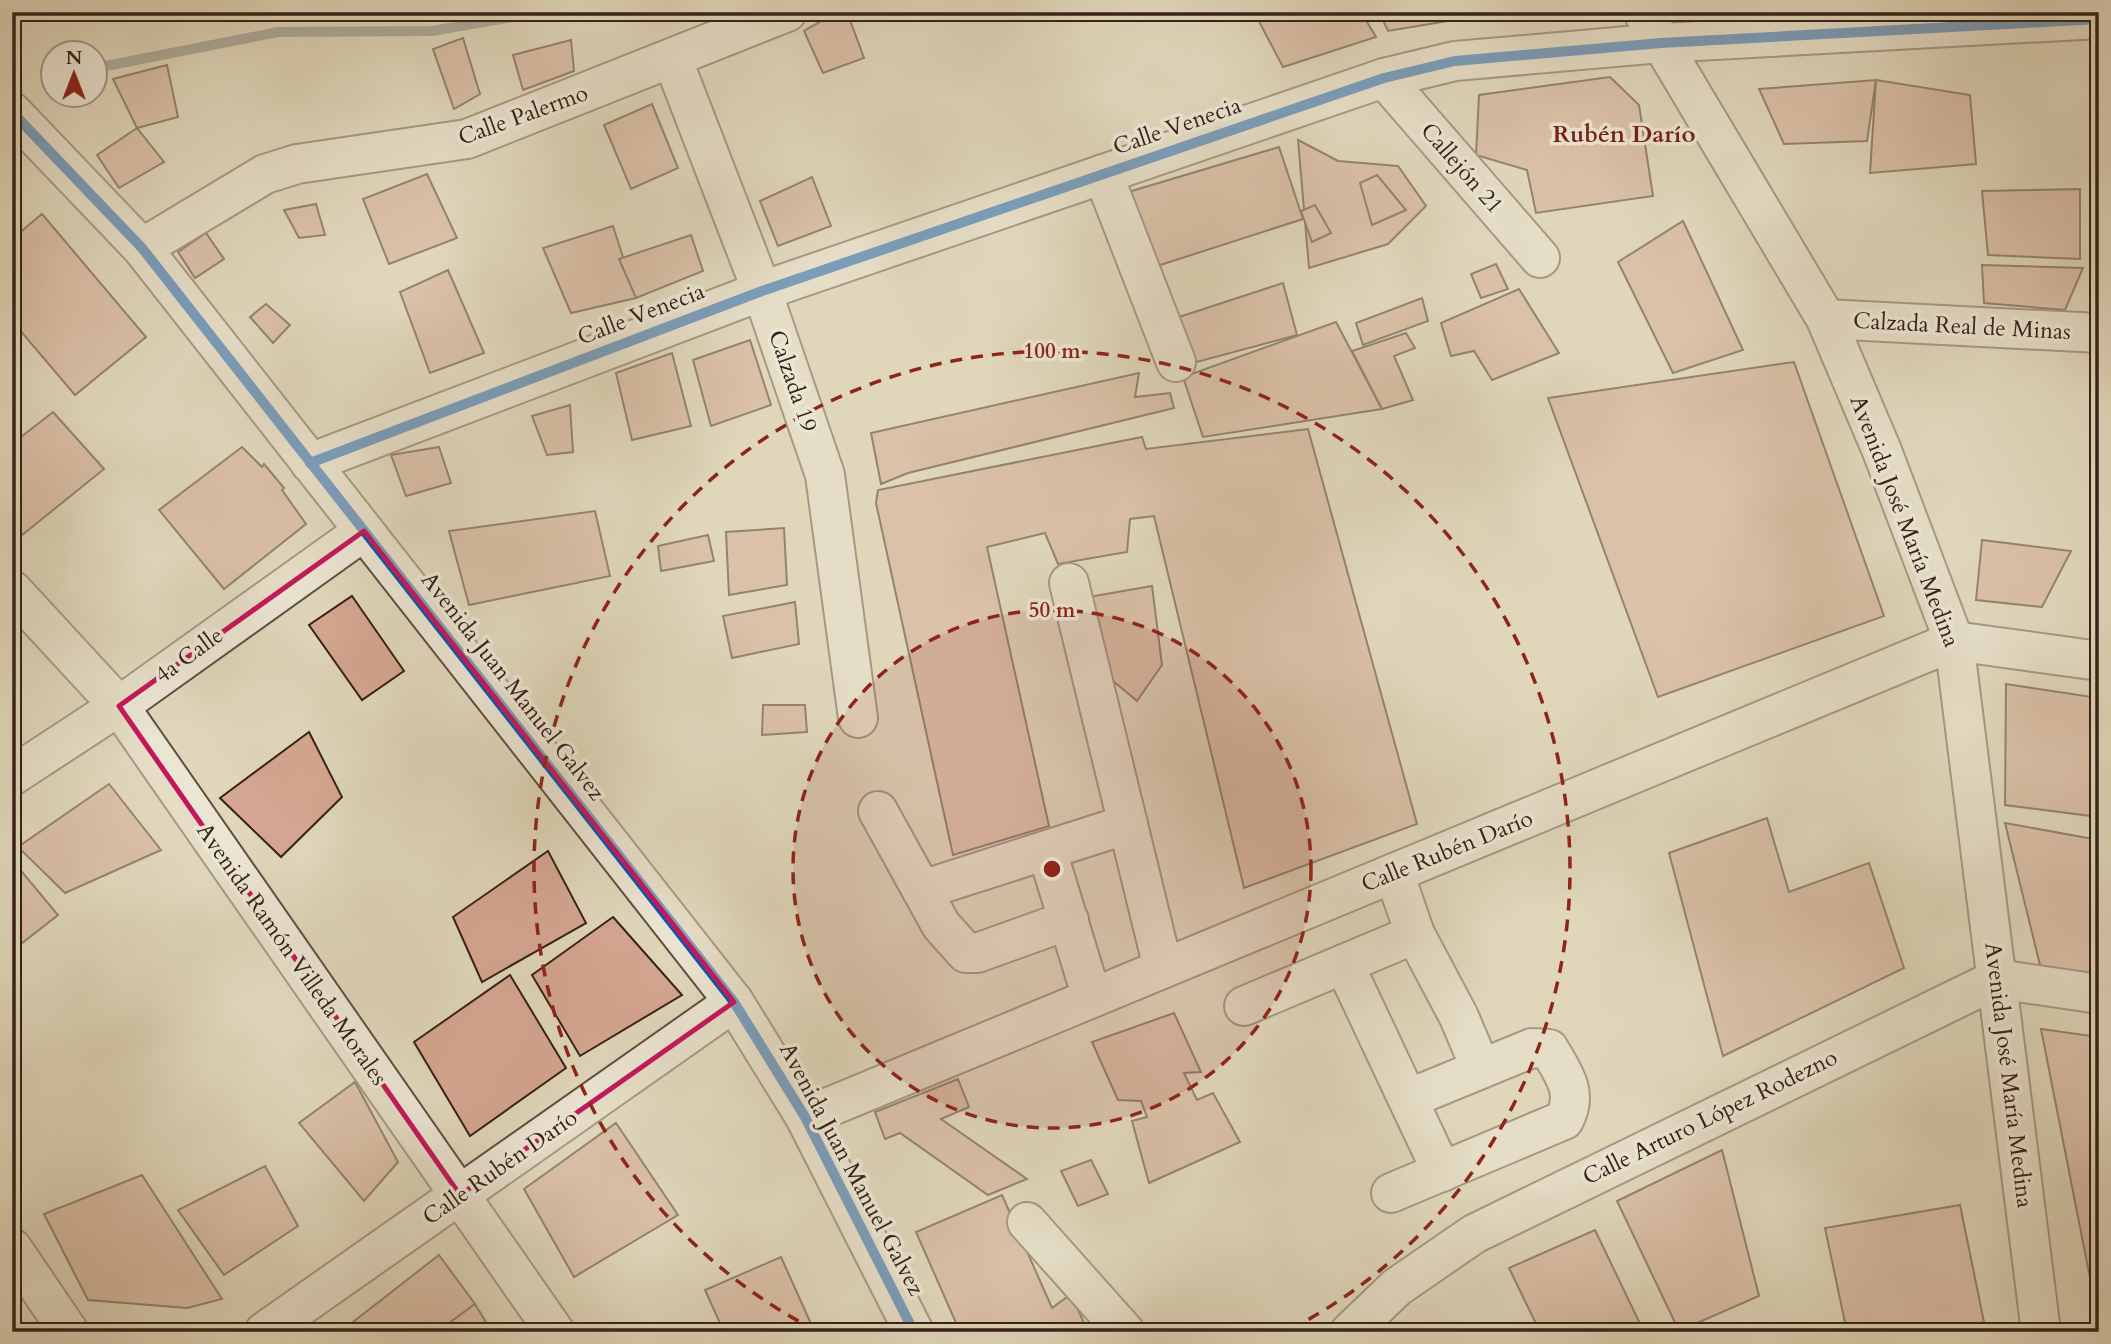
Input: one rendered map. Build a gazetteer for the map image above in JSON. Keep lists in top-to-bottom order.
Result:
{
  "streets": {
    "street": [
      "Calle Palermo",
      "Calle Venecia",
      "Callejón 21",
      "Calzada Real de Minas",
      "Calzada 19",
      "Avenida José María Medina",
      "4a Calle",
      "Avenida Juan Manuel Galvez",
      "Calle Rubén Darío",
      "Avenida Ramón Villeda Morales",
      "Calle Arturo López Rodezno"
    ]
  },
  "crossings": [
    ["Calle Palermo", "Calzada 19"],
    ["Calle Palermo", "Avenida Juan Manuel Galvez"],
    ["Calle Venecia", "Callejón 21"],
    ["Calle Venecia", "Calzada 19"],
    ["Calle Venecia", "Avenida José María Medina"],
    ["Calle Venecia", "Avenida Juan Manuel Galvez"],
    ["Calzada Real de Minas", "Avenida José María Medina"],
    ["Avenida José María Medina", "Calle Rubén Darío"],
    ["Avenida José María Medina", "Calle Arturo López Rodezno"],
    ["4a Calle", "Avenida Juan Manuel Galvez"],
    ["4a Calle", "Avenida Ramón Villeda Morales"],
    ["Avenida Juan Manuel Galvez", "Calle Rubén Darío"],
    ["Calle Rubén Darío", "Avenida Ramón Villeda Morales"]
  ],
  "districts": ["Rubén Darío"],
  "north": "top",
  "rings": ["100 m", "50 m"]
}
